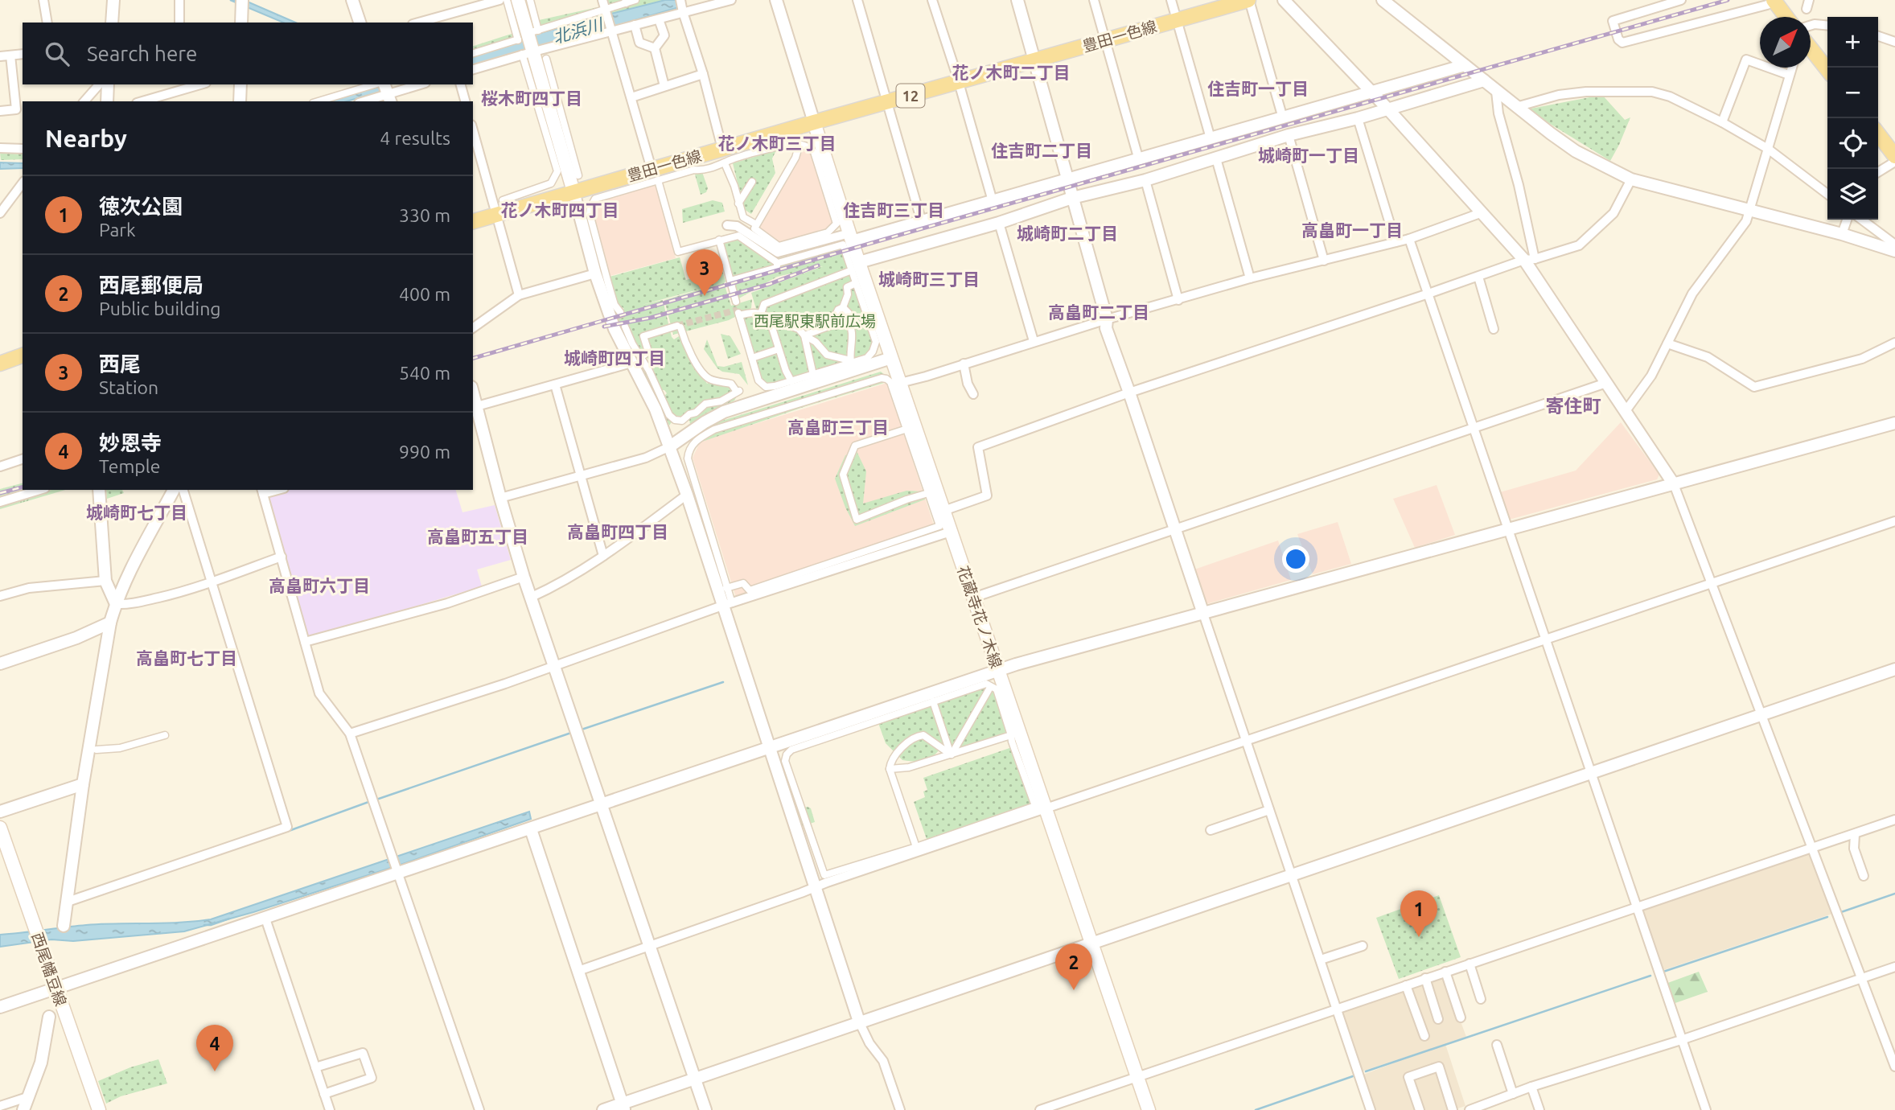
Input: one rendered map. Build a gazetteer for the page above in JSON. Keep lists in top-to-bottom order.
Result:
{
  "streets": {
    "main road": [
      "豊田一色線",
      "12",
      "花蔵寺花ノ木線",
      "西尾幡豆線"
    ]
  },
  "crossings": [
    ["豊田一色線", "花蔵寺花ノ木線"]
  ],
  "districts": [
    "花ノ木町二丁目",
    "住吉町一丁目",
    "桜木町四丁目",
    "花ノ木町三丁目",
    "住吉町二丁目",
    "城崎町一丁目",
    "花ノ木町四丁目",
    "住吉町三丁目",
    "高畠町一丁目",
    "城崎町二丁目",
    "城崎町三丁目",
    "高畠町二丁目",
    "城崎町四丁目",
    "寄住町",
    "高畠町三丁目",
    "城崎町七丁目",
    "高畠町四丁目",
    "高畠町五丁目",
    "高畠町六丁目",
    "高畠町七丁目"
  ],
  "water": ["北浜川"],
  "parks": ["西尾駅東駅前広場"],
  "north": "top right",
  "page": {
    "map_buttons": ["+", "−"],
    "search": "Search here",
    "heading": ["Nearby", "4 results"],
    "list": [
      {
        "mark": "1",
        "name": "徳次公園",
        "note": "Park",
        "value": "330 m"
      },
      {
        "mark": "2",
        "name": "西尾郵便局",
        "note": "Public building",
        "value": "400 m"
      },
      {
        "mark": "3",
        "name": "西尾",
        "note": "Station",
        "value": "540 m"
      },
      {
        "mark": "4",
        "name": "妙恩寺",
        "note": "Temple",
        "value": "990 m"
      }
    ],
    "pins": [
      "3",
      "1",
      "2",
      "4"
    ]
  }
}
